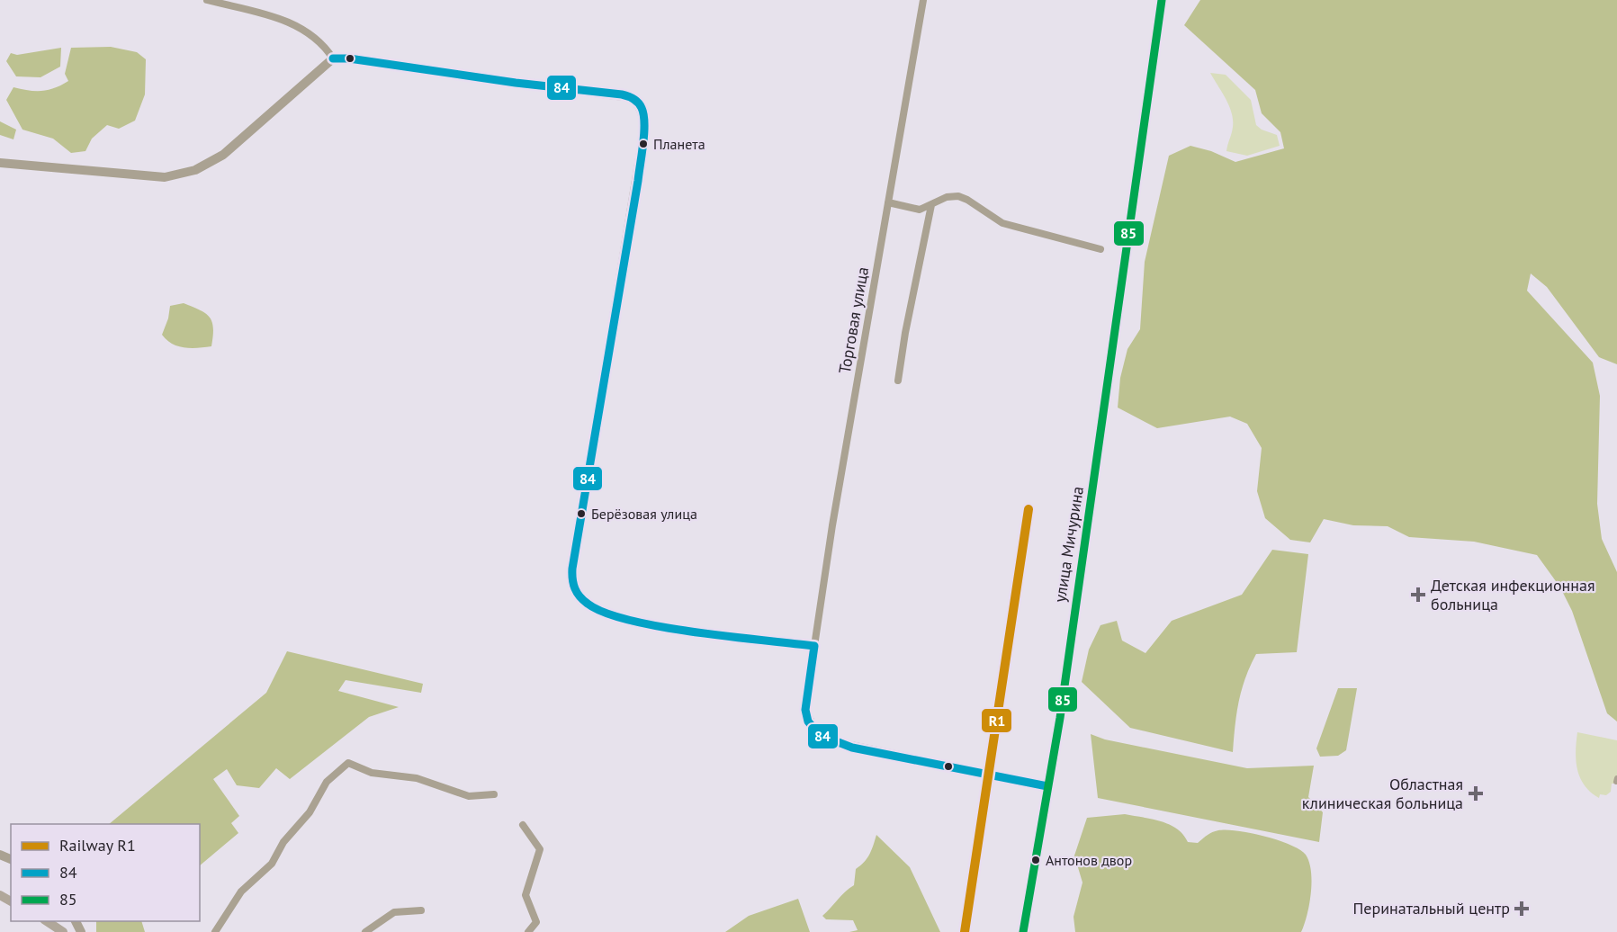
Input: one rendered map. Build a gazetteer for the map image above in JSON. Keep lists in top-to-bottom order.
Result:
{
  "streets": {
    "street": ["Торговая улица", "улица Мичурина"]
  },
  "places": {
    "other": ["Планета", "Берёзовая улица", "Антонов двор"],
    "health": ["Детская инфекционная больница", "Областная клиническая больница", "Перинатальный центр"]
  },
  "lines": ["transit line 85", "transit line 84", "rail line R1"],
  "legend": ["Railway R1", "84", "85"]
}
